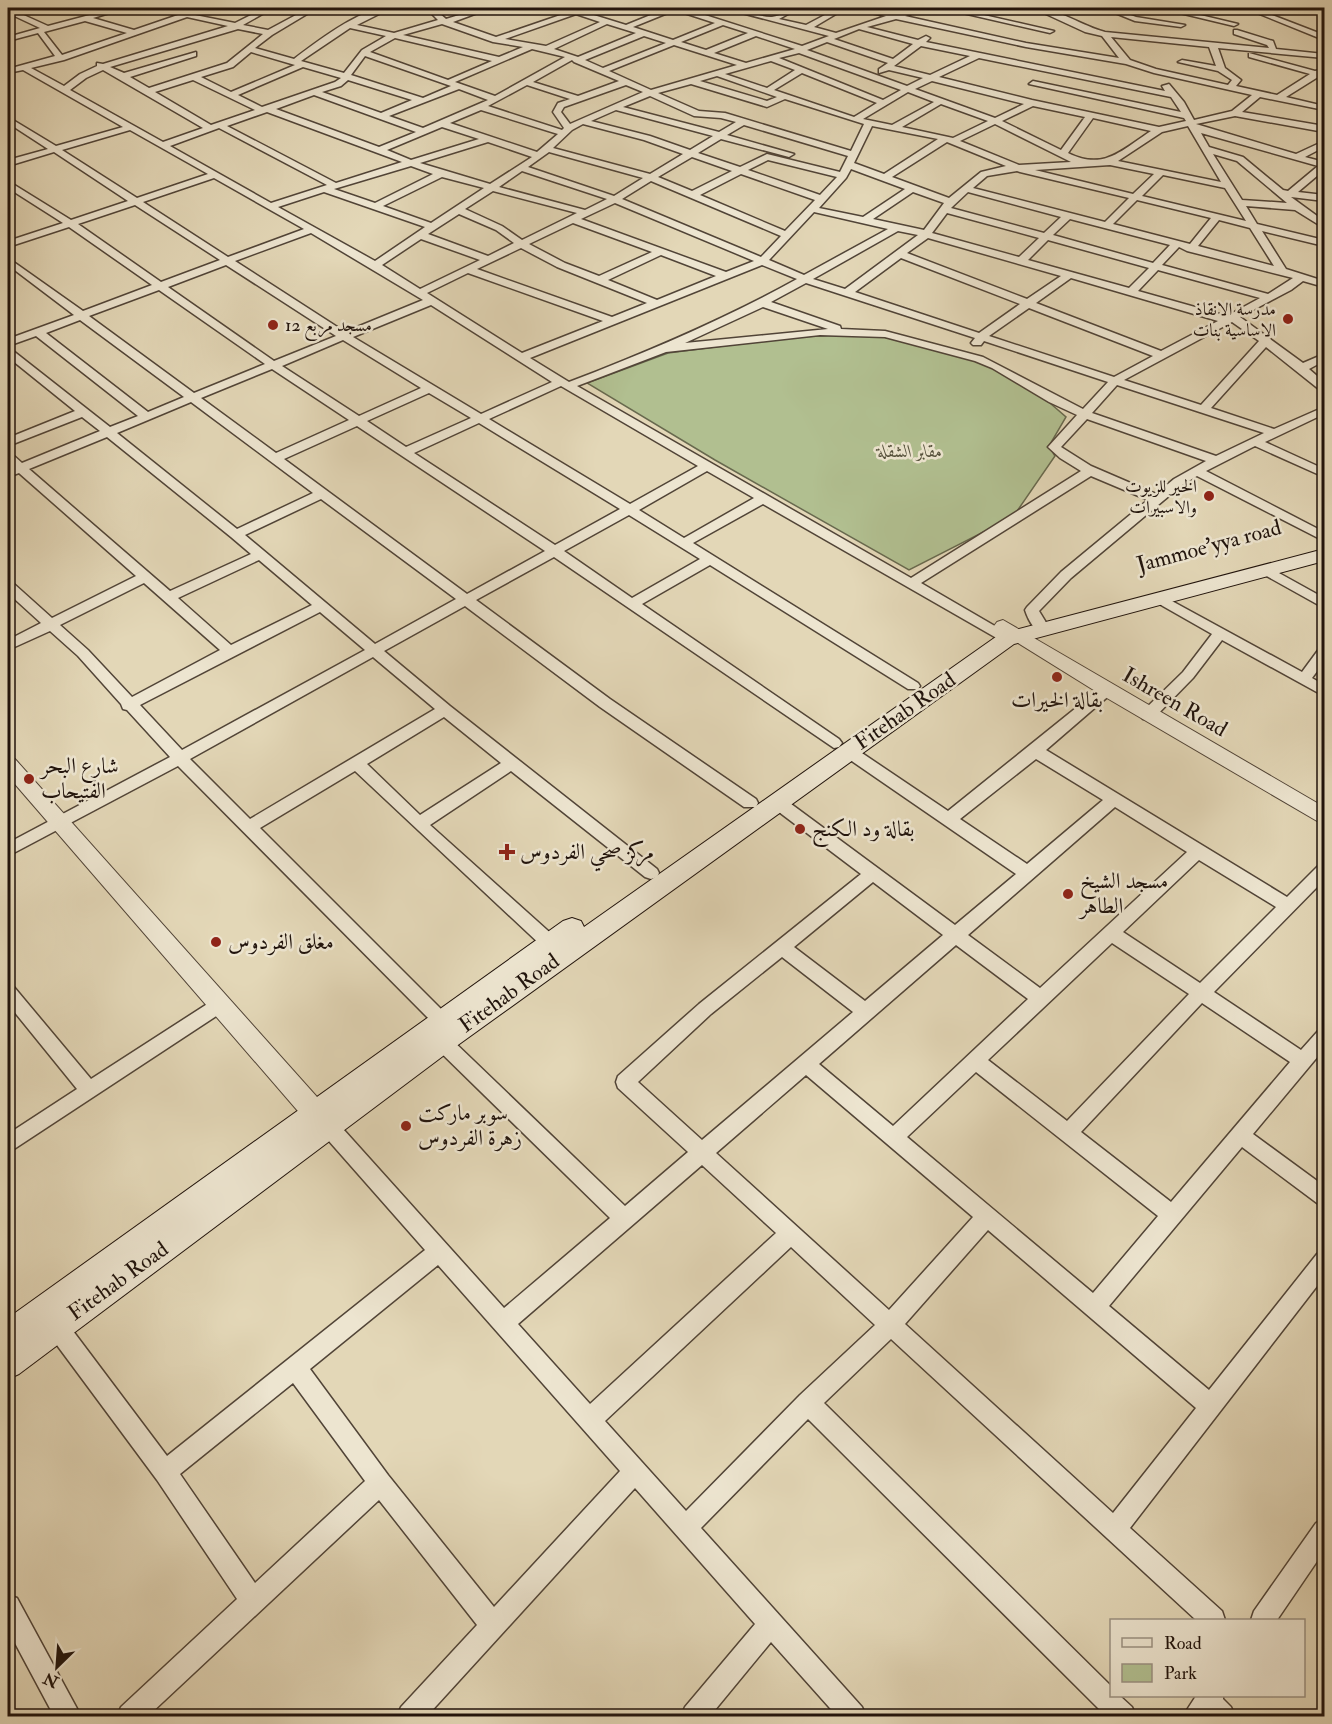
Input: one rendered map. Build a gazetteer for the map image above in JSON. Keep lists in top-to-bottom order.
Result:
{
  "streets": {
    "main road": ["Jammoe'yya road", "Fitehab Road"],
    "street": ["Ishreen Road"]
  },
  "crossings": [
    ["Ishreen Road", "Fitehab Road"]
  ],
  "parks": ["مقابر الشقلة"],
  "places": {
    "other": [
      "مدرسة الانقاذ الاساسية بنات",
      "مسجد مربع 12",
      "الخير للزيوت والاسبيرات",
      "بقالة الخيرات",
      "شارع البحر الفتيحاب",
      "بقالة ود الكنج",
      "مسجد الشيخ الطاهر",
      "مغلق الفردوس",
      "سوبر ماركت زهرة الفردوس"
    ],
    "health": ["مركز صحي الفردوس"]
  },
  "legend": ["Road", "Park"],
  "north": "bottom left"
}
